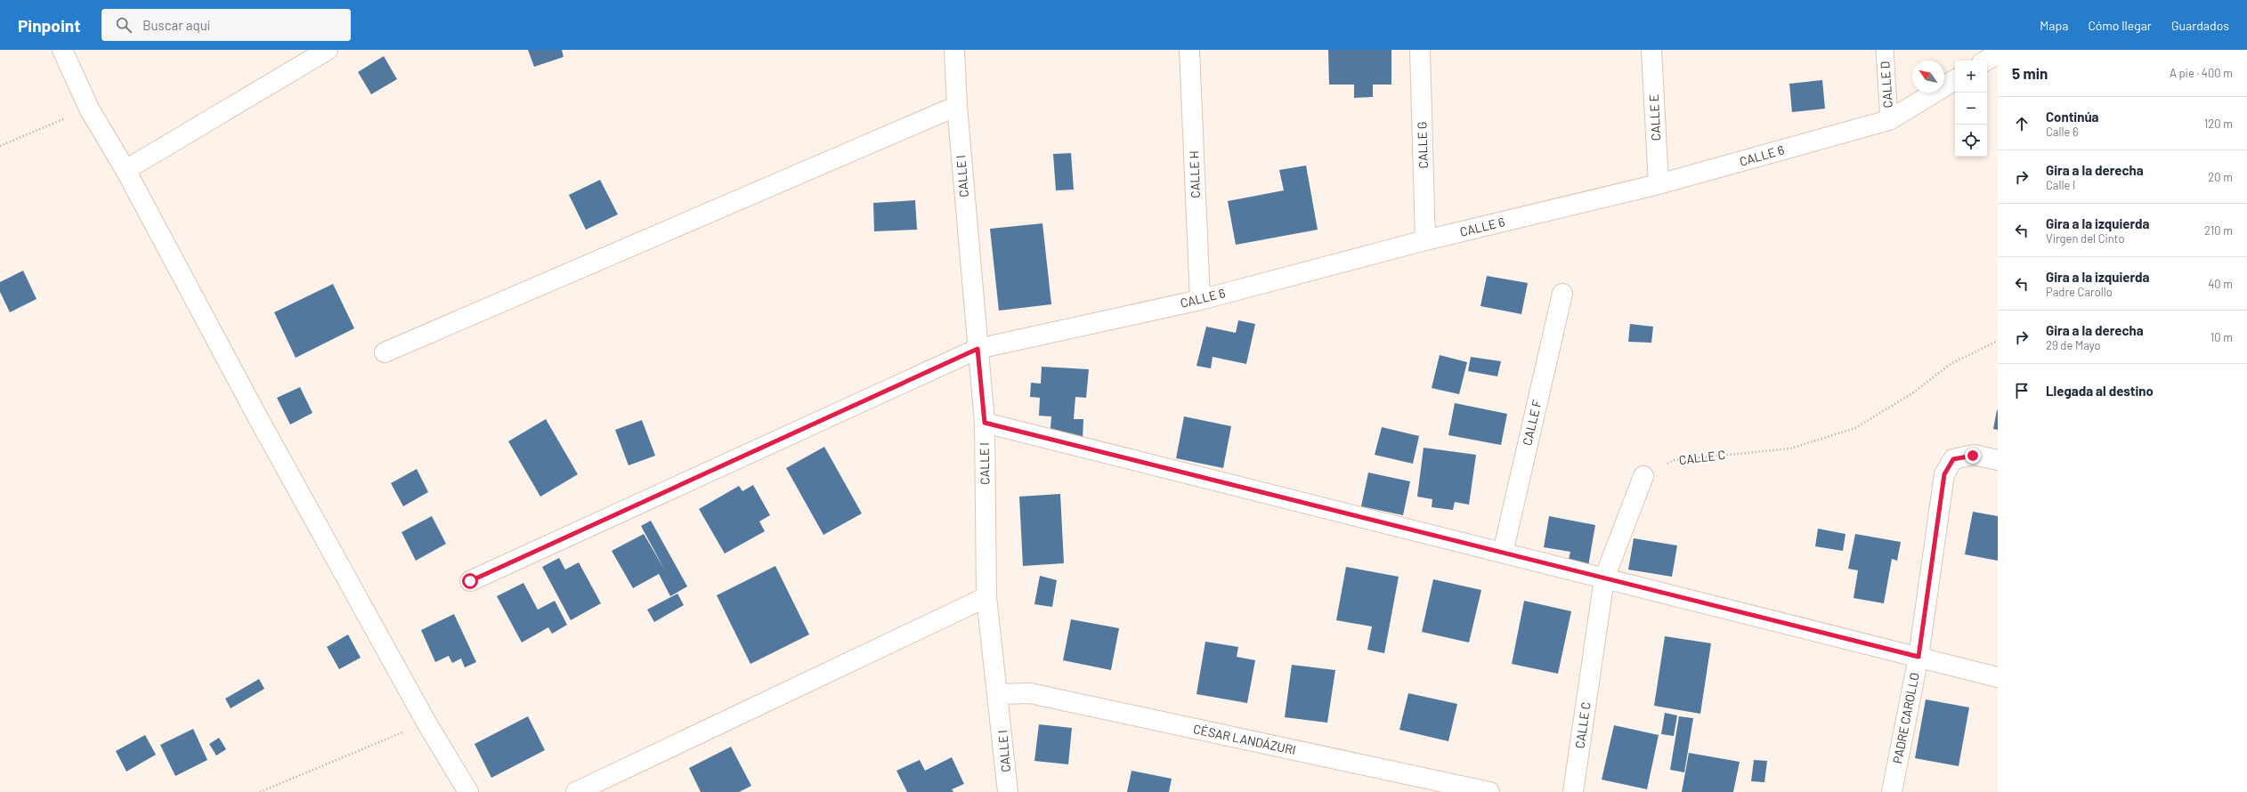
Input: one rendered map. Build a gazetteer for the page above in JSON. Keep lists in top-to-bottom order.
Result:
{
  "streets": {
    "street": [
      "CALLE E",
      "CALLE G",
      "CALLE 6",
      "CALLE H",
      "CALLE I",
      "CALLE F",
      "CALLE C",
      "PADRE CAROLLO",
      "CÉSAR LANDÁZURI"
    ],
    "lane": ["CALLE D"]
  },
  "crossings": [
    ["CALLE D", "CALLE 6"],
    ["CALLE E", "CALLE 6"],
    ["CALLE G", "CALLE 6"],
    ["CALLE 6", "CALLE H"],
    ["CALLE 6", "CALLE I"],
    ["CALLE I", "CÉSAR LANDÁZURI"]
  ],
  "north": "top left",
  "page": {
    "header": "Pinpoint",
    "search": "Buscar aquí",
    "nav": ["Mapa", "Cómo llegar", "Guardados"],
    "heading": ["5 min", "A pie · 400 m"],
    "map_buttons": ["+", "−"],
    "list": [
      ["Continúa", "Calle 6", "120 m"],
      ["Gira a la derecha", "Calle I", "20 m"],
      ["Gira a la izquierda", "Virgen del Cinto", "210 m"],
      ["Gira a la izquierda", "Padre Carollo", "40 m"],
      ["Gira a la derecha", "29 de Mayo", "10 m"],
      "Llegada al destino"
    ]
  }
}
